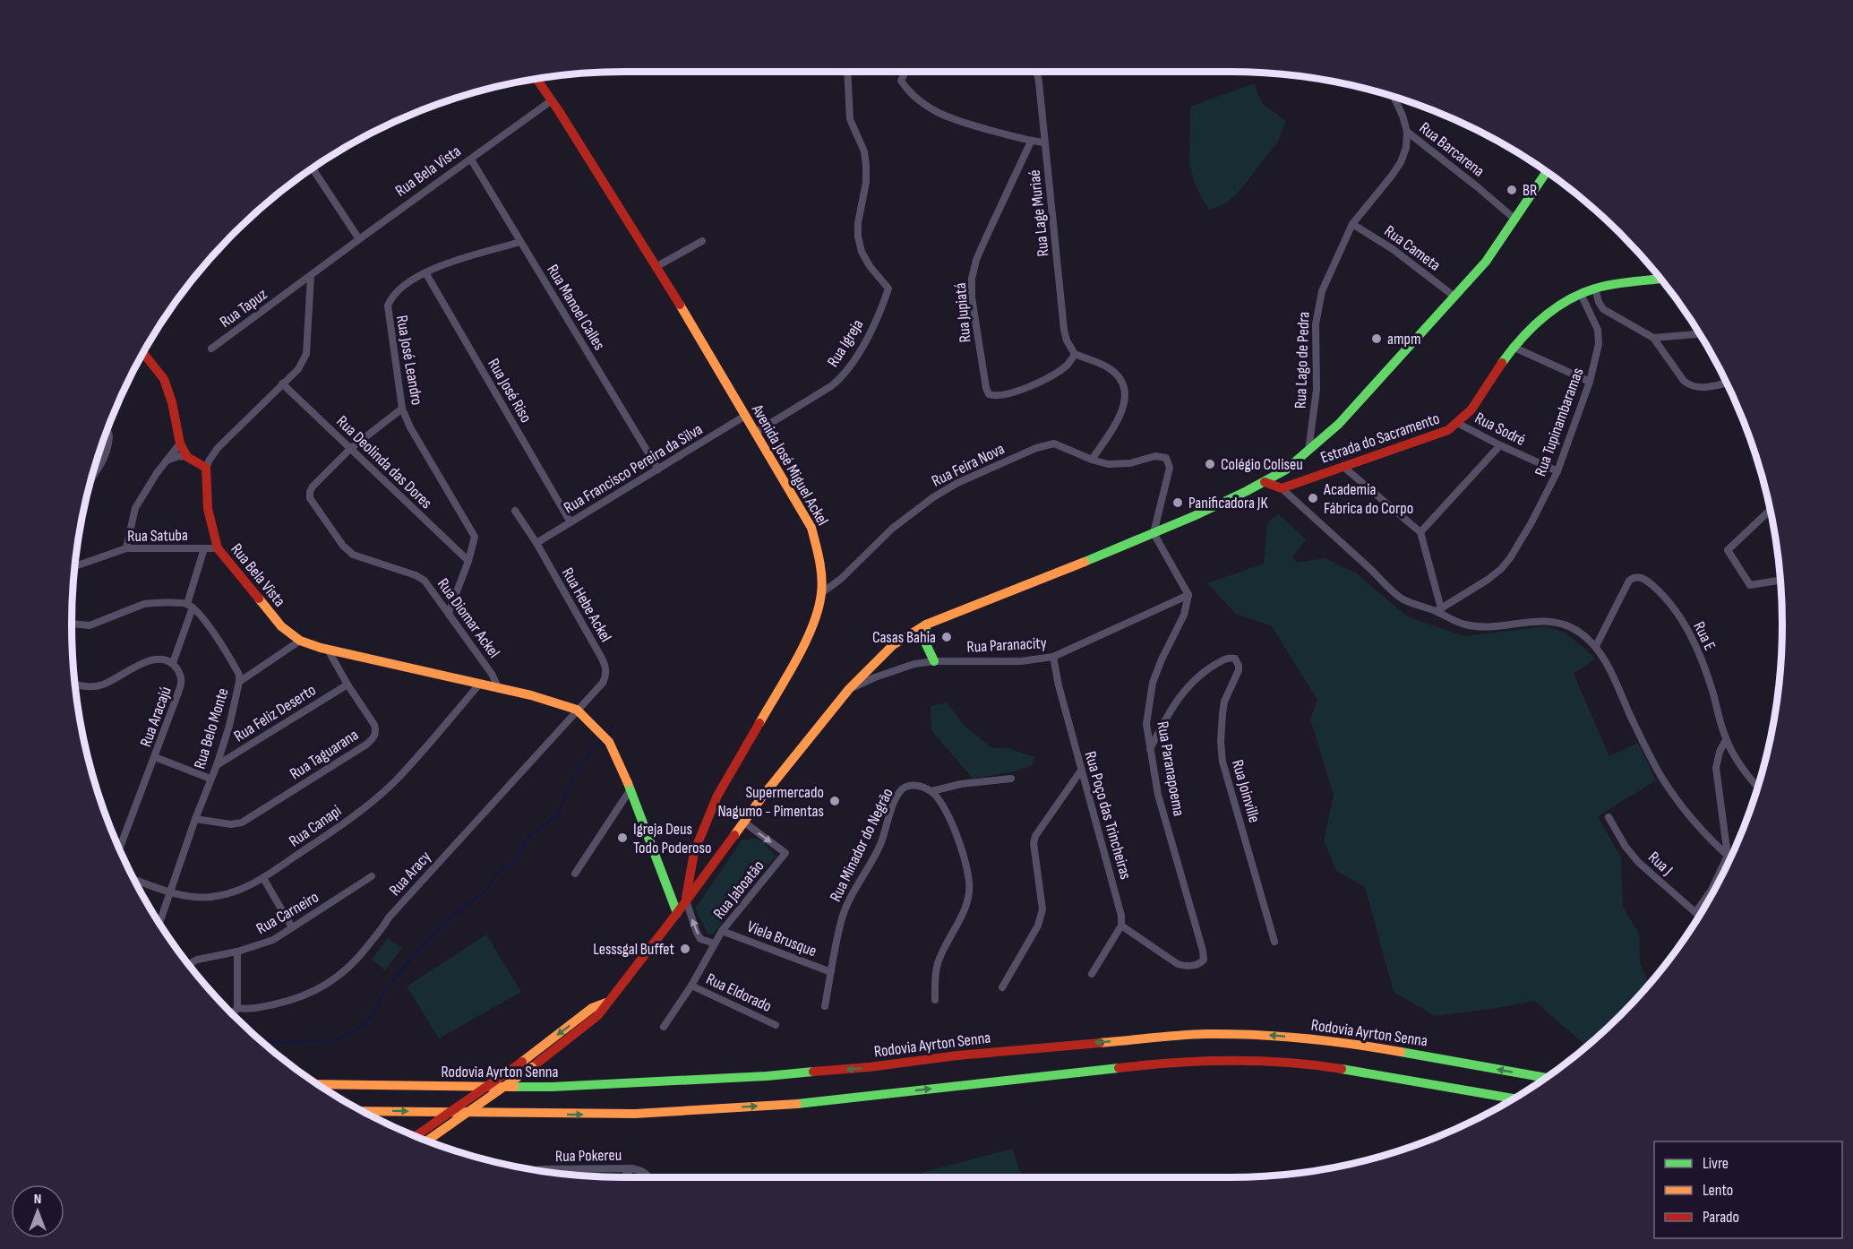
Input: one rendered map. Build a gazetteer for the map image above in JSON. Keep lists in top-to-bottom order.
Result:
{
  "streets": {
    "main road": [
      "Rua Bela Vista",
      "Estrada do Sacramento",
      "Avenida José Miguel Ackel",
      "Rodovia Ayrton Senna"
    ],
    "street": [
      "Rua Barcarena",
      "Rua Lage Muriaé",
      "Rua Cameta",
      "Rua Manoel Calles",
      "Rua Tapuz",
      "Rua Jupiatá",
      "Rua Igreja",
      "Rua José Leandro",
      "Rua Lago de Pedra",
      "Rua José Riso",
      "Rua Tupinambaramas",
      "Rua Sodré",
      "Rua Deolinda das Dores",
      "Rua Feira Nova",
      "Rua Francisco Pereira da Silva",
      "Rua Satuba",
      "Rua Hebe Ackel",
      "Rua Diomar Ackel",
      "Rua E",
      "Rua Paranacity",
      "Rua Feliz Deserto",
      "Rua Aracajú",
      "Rua Belo Monte",
      "Rua Taguarana",
      "Rua Paranapoema",
      "Rua Joinville",
      "Rua Poço das Trincheiras",
      "Rua Canapi",
      "Rua Minador do Negrão",
      "Rua J",
      "Rua Aracy",
      "Rua Jaboatão",
      "Rua Carneiro",
      "Viela Brusque",
      "Rua Eldorado",
      "Rua Pokereu"
    ]
  },
  "crossings": [
    ["Rua Barcarena", "Rua Lago de Pedra"],
    ["Rua Bela Vista", "Rua Manoel Calles"],
    ["Rua Bela Vista", "Rua Tapuz"],
    ["Rua Bela Vista", "Avenida José Miguel Ackel"],
    ["Rua Bela Vista", "Rua Satuba"],
    ["Rua Bela Vista", "Rua Hebe Ackel"],
    ["Rua Bela Vista", "Rua Diomar Ackel"],
    ["Rua Bela Vista", "Rua Taguarana"],
    ["Rua Bela Vista", "Rua Canapi"],
    ["Rua Bela Vista", "Rua Aracy"],
    ["Rua Lage Muriaé", "Rua Jupiatá"],
    ["Rua Cameta", "Rua Lago de Pedra"],
    ["Rua Manoel Calles", "Rua José Leandro"],
    ["Rua Manoel Calles", "Rua Francisco Pereira da Silva"],
    ["Rua Igreja", "Avenida José Miguel Ackel"],
    ["Rua José Leandro", "Rua José Riso"],
    ["Rua José Leandro", "Rua Deolinda das Dores"],
    ["Rua José Leandro", "Rua Diomar Ackel"],
    ["Rua José Riso", "Rua Francisco Pereira da Silva"],
    ["Rua Tupinambaramas", "Rua Sodré"],
    ["Rua Tupinambaramas", "Estrada do Sacramento"],
    ["Rua Sodré", "Estrada do Sacramento"],
    ["Rua Deolinda das Dores", "Rua Diomar Ackel"],
    ["Avenida José Miguel Ackel", "Rua Feira Nova"],
    ["Avenida José Miguel Ackel", "Rua Francisco Pereira da Silva"],
    ["Avenida José Miguel Ackel", "Rua Jaboatão"],
    ["Rua Francisco Pereira da Silva", "Rua Hebe Ackel"],
    ["Rua Hebe Ackel", "Rua Aracy"],
    ["Rua Paranacity", "Rua Paranapoema"],
    ["Rua Paranacity", "Rua Poço das Trincheiras"],
    ["Rua Feliz Deserto", "Rua Belo Monte"],
    ["Rua Feliz Deserto", "Rua Taguarana"],
    ["Rua Belo Monte", "Rua Taguarana"],
    ["Rua Belo Monte", "Rua Canapi"],
    ["Rua Paranapoema", "Rua Joinville"],
    ["Rua Paranapoema", "Rua Poço das Trincheiras"],
    ["Rua Minador do Negrão", "Viela Brusque"],
    ["Rua Jaboatão", "Viela Brusque"],
    ["Rua Jaboatão", "Rua Eldorado"]
  ],
  "places": [
    "BR",
    "ampm",
    "Colégio Coliseu",
    "Academia Fábrica do Corpo",
    "Panificadora JK",
    "Casas Bahia",
    "Supermercado Nagumo - Pimentas",
    "Igreja Deus Todo Poderoso",
    "Lesssgal Buffet"
  ],
  "legend": ["Livre", "Lento", "Parado"],
  "north": "top"
}
